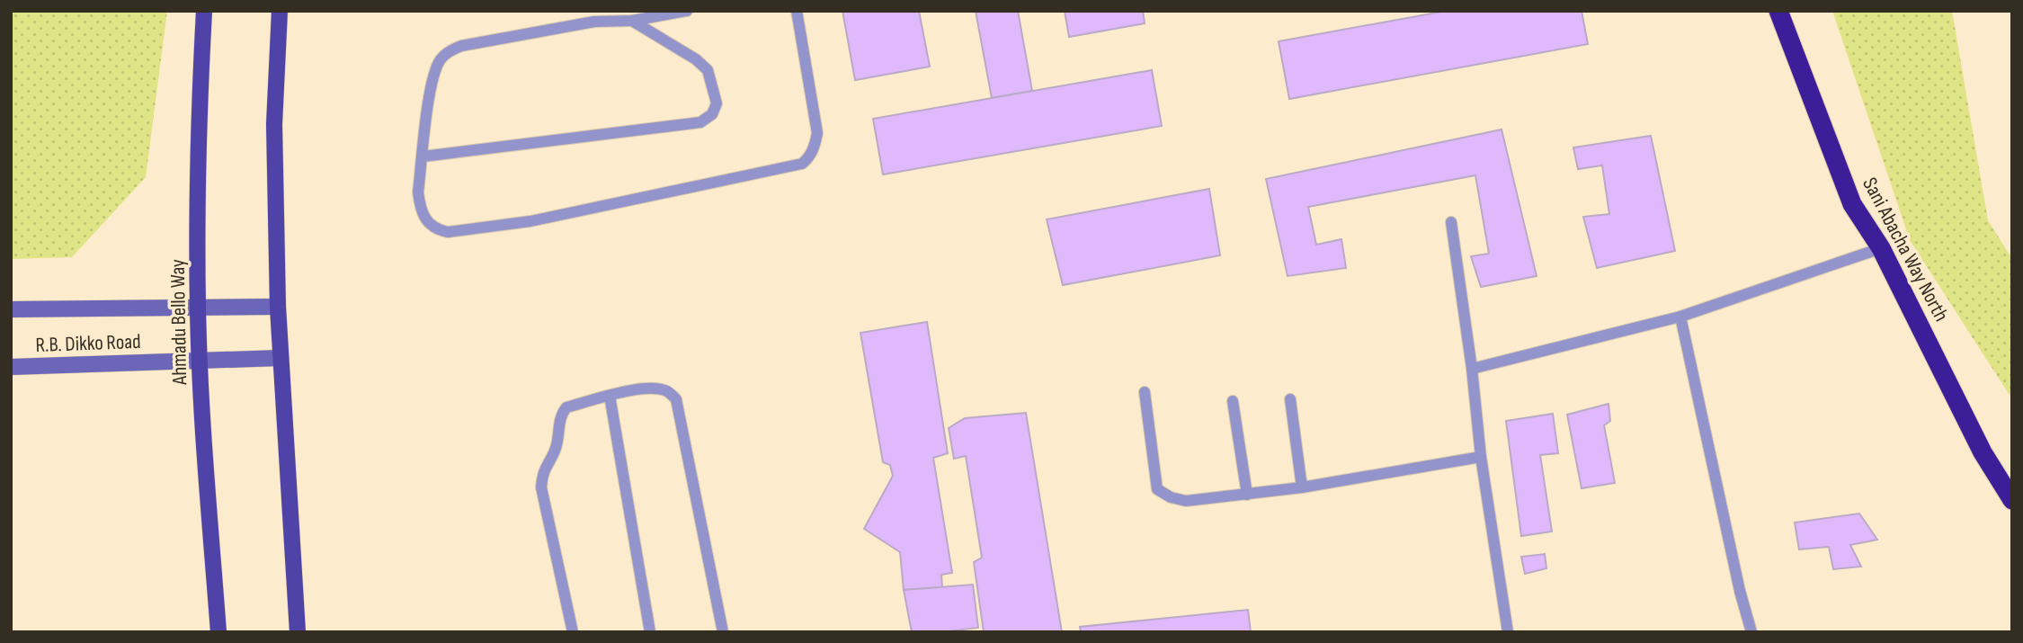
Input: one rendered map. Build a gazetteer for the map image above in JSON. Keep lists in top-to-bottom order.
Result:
{
  "streets": {
    "highway": ["Sani Abacha Way North"],
    "main road": ["Ahmadu Bello Way"],
    "street": ["R.B. Dikko Road"]
  },
  "crossings": [
    ["Ahmadu Bello Way", "R.B. Dikko Road"]
  ]
}
